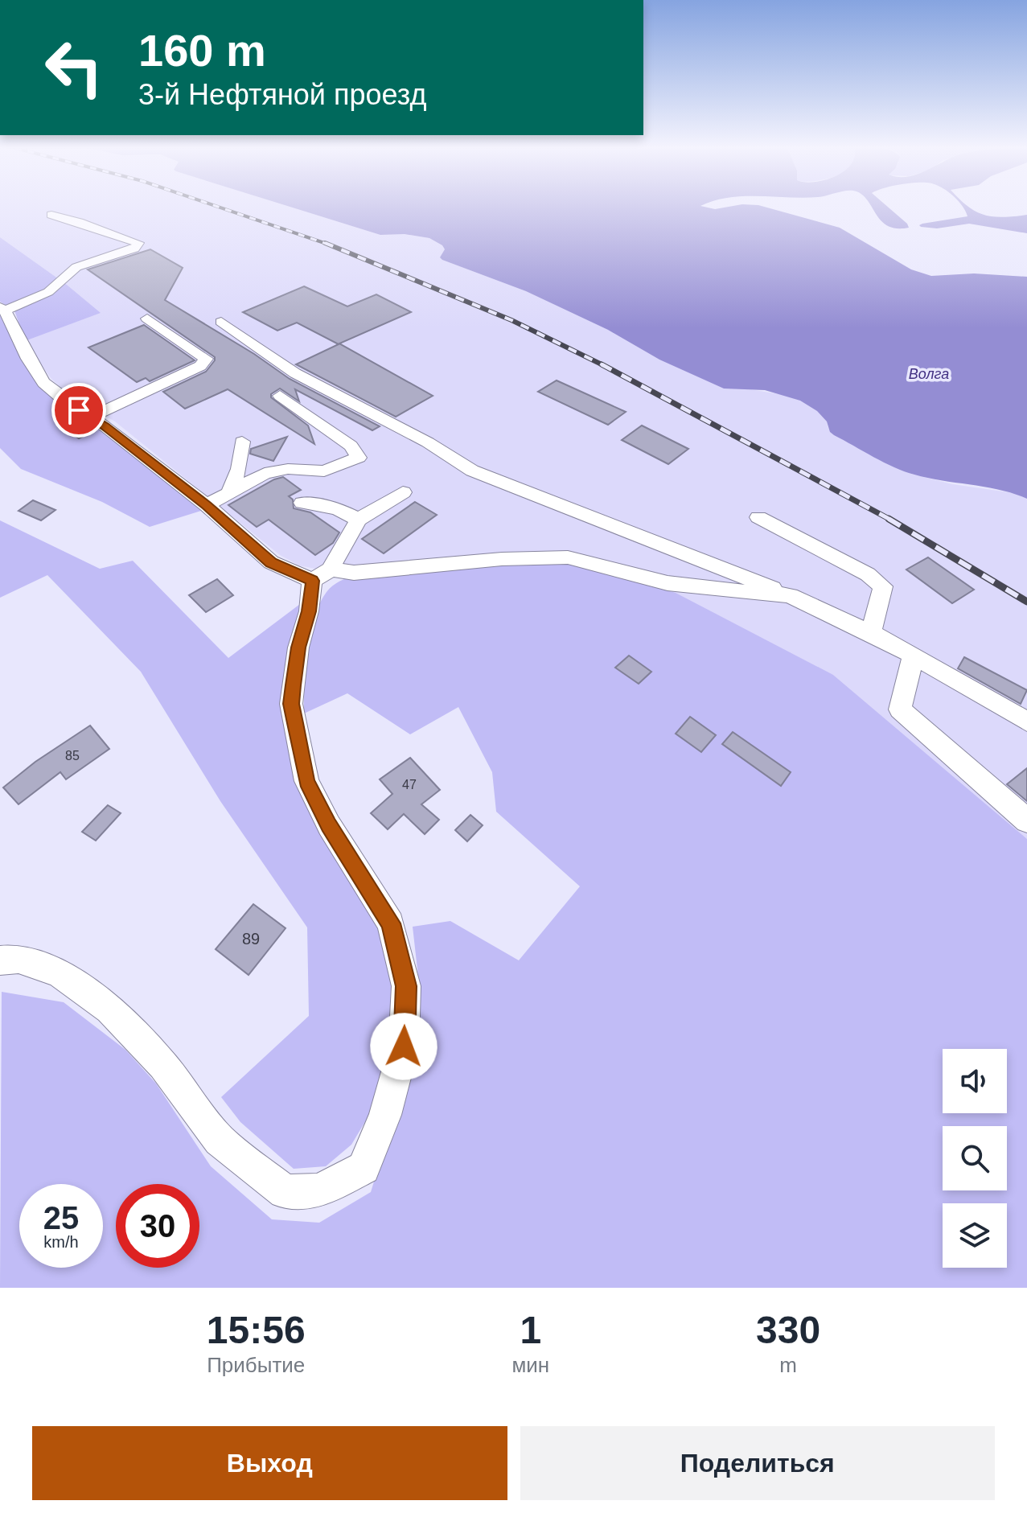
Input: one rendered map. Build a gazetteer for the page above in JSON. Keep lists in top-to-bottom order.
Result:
{
  "water": ["Волга"],
  "house_numbers": ["85", "47", "89"],
  "page": {
    "turn": ["160 m", "3-й Нефтяной проезд"],
    "speed": "25 km/h",
    "limit": "30",
    "eta": [
      "15:56",
      "Прибытие",
      "1",
      "мин",
      "330",
      "m"
    ],
    "buttons": ["Выход", "Поделиться"]
  }
}
